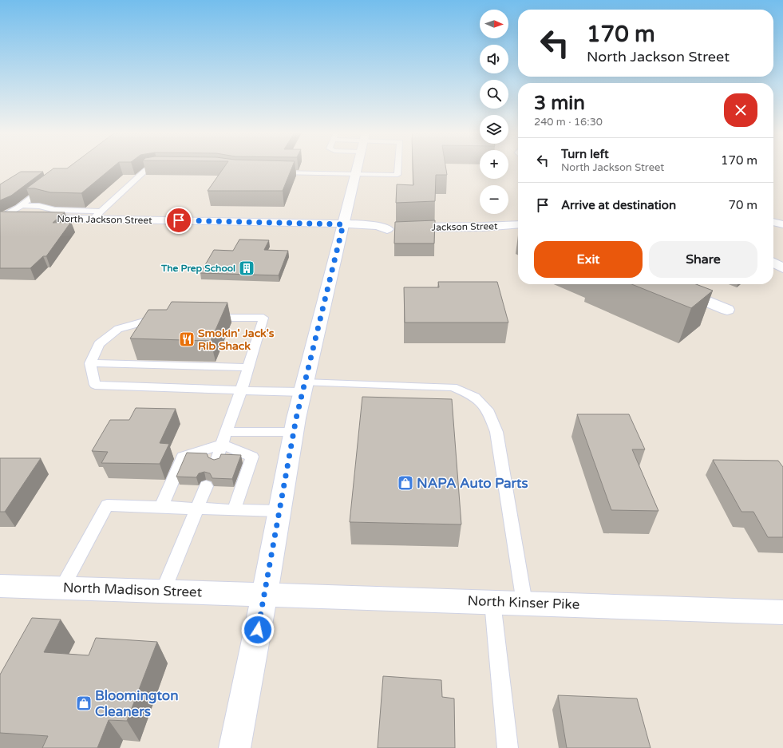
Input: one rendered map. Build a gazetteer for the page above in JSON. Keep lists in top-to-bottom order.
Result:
{
  "streets": {
    "street": [
      "North Jackson Street",
      "Jackson Street",
      "North Madison Street",
      "North Kinser Pike"
    ]
  },
  "crossings": [
    ["North Jackson Street", "Jackson Street"],
    ["North Madison Street", "North Kinser Pike"]
  ],
  "places": {
    "building": ["The Prep School"],
    "restaurant": ["Smokin' Jack's Rib Shack"],
    "shop": ["NAPA Auto Parts", "Bloomington Cleaners"]
  },
  "north": "right",
  "page": {
    "map_buttons": ["+", "−"],
    "turn": ["170 m", "North Jackson Street"],
    "heading": ["3 min", "240 m · 16:30"],
    "list": [
      {
        "name": "Turn left",
        "note": "North Jackson Street",
        "value": "170 m"
      },
      {
        "name": "Arrive at destination",
        "value": "70 m"
      }
    ],
    "buttons": ["Exit", "Share"]
  }
}
